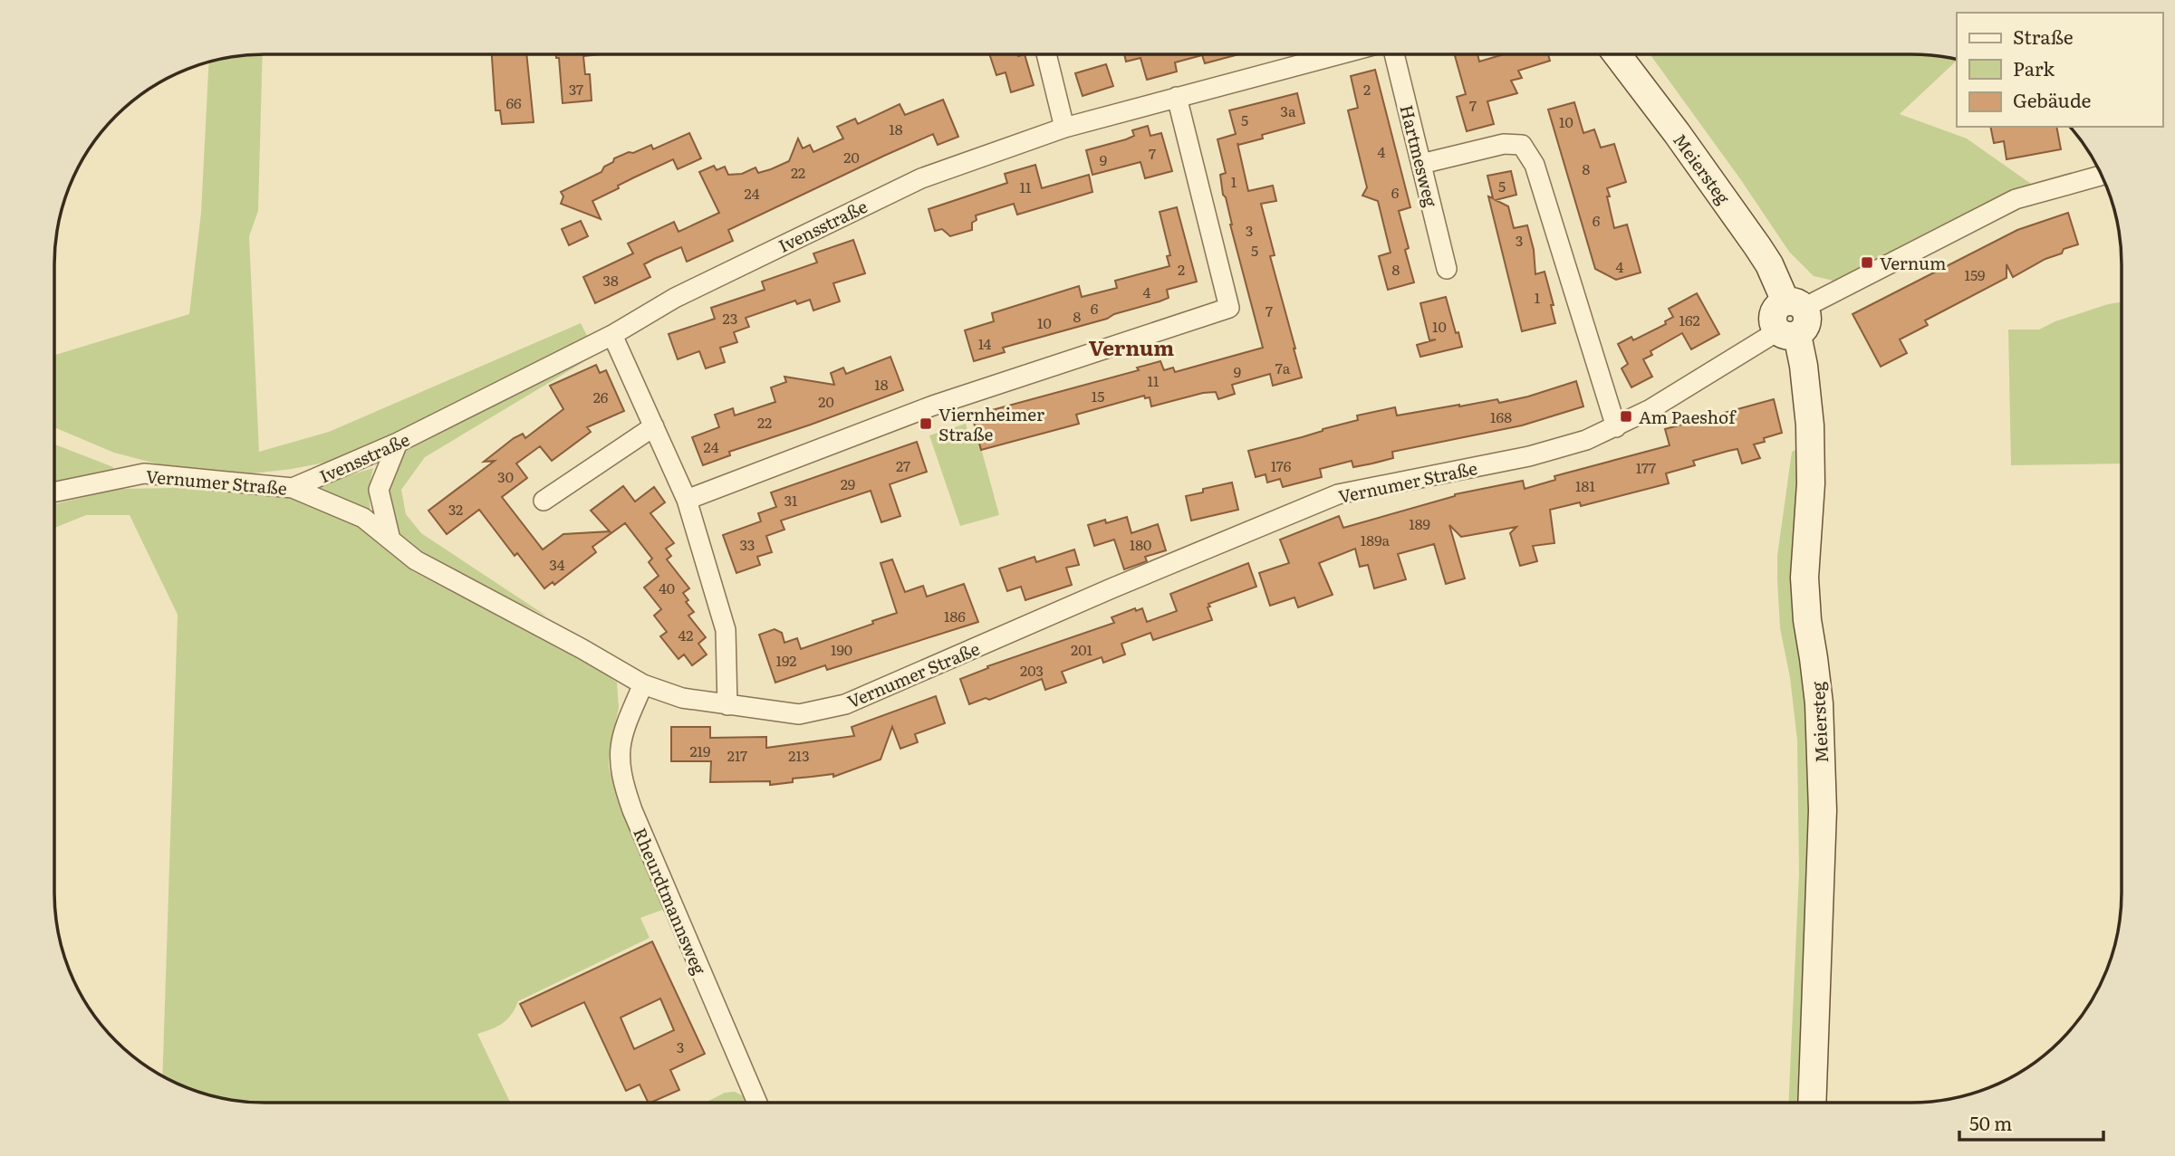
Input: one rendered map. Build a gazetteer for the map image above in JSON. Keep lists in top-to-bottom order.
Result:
{
  "streets": {
    "street": [
      "Hartmesweg",
      "Meiersteg",
      "Ivensstraße",
      "Vernumer Straße",
      "Rheurdtmannsweg"
    ]
  },
  "crossings": [
    ["Meiersteg", "Vernumer Straße"],
    ["Ivensstraße", "Vernumer Straße"],
    ["Vernumer Straße", "Rheurdtmannsweg"]
  ],
  "districts": ["Vernum"],
  "places": {
    "transit": ["Vernum", "Am Paeshof", "Viernheimer Straße"]
  },
  "house_numbers": [
    "37",
    "2",
    "66",
    "7",
    "3a",
    "5",
    "10",
    "18",
    "4",
    "7",
    "20",
    "9",
    "8",
    "22",
    "1",
    "5",
    "11",
    "6",
    "24",
    "6",
    "3",
    "3",
    "5",
    "4",
    "2",
    "8",
    "159",
    "38",
    "4",
    "1",
    "6",
    "7",
    "8",
    "23",
    "162",
    "10",
    "10",
    "14",
    "7a",
    "9",
    "11",
    "18",
    "15",
    "26",
    "20",
    "168",
    "22",
    "24",
    "27",
    "176",
    "177",
    "30",
    "29",
    "181",
    "31",
    "32",
    "189",
    "189a",
    "33",
    "180",
    "34",
    "40",
    "186",
    "42",
    "190",
    "201",
    "192",
    "203",
    "219",
    "217",
    "213",
    "3"
  ],
  "legend": ["Straße", "Park", "Gebäude"],
  "scale_bar": "50 m"
}
